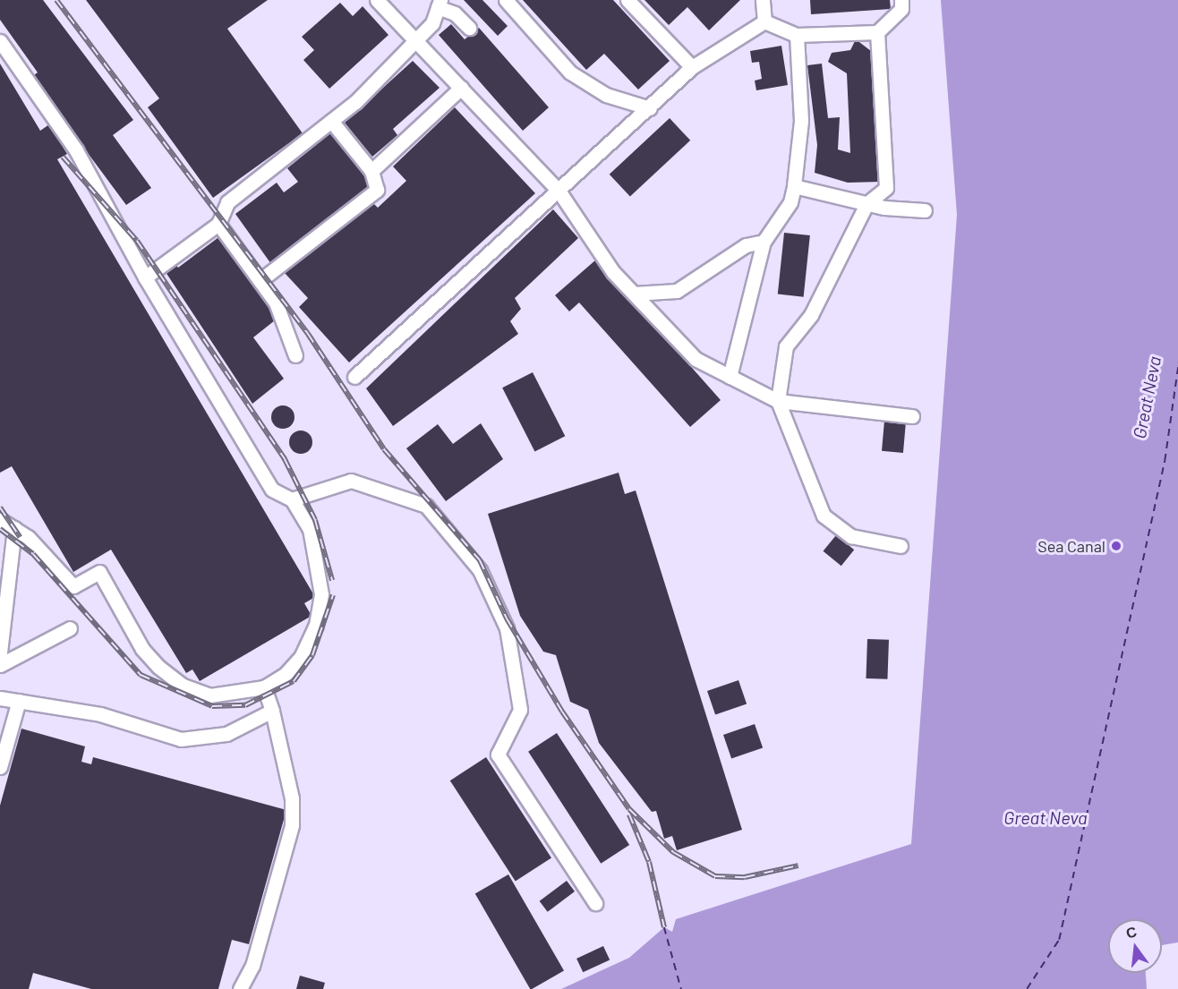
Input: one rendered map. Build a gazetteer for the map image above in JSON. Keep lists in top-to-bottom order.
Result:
{
  "water": ["Great Neva"],
  "places": ["Sea Canal"],
  "north": "top"
}
